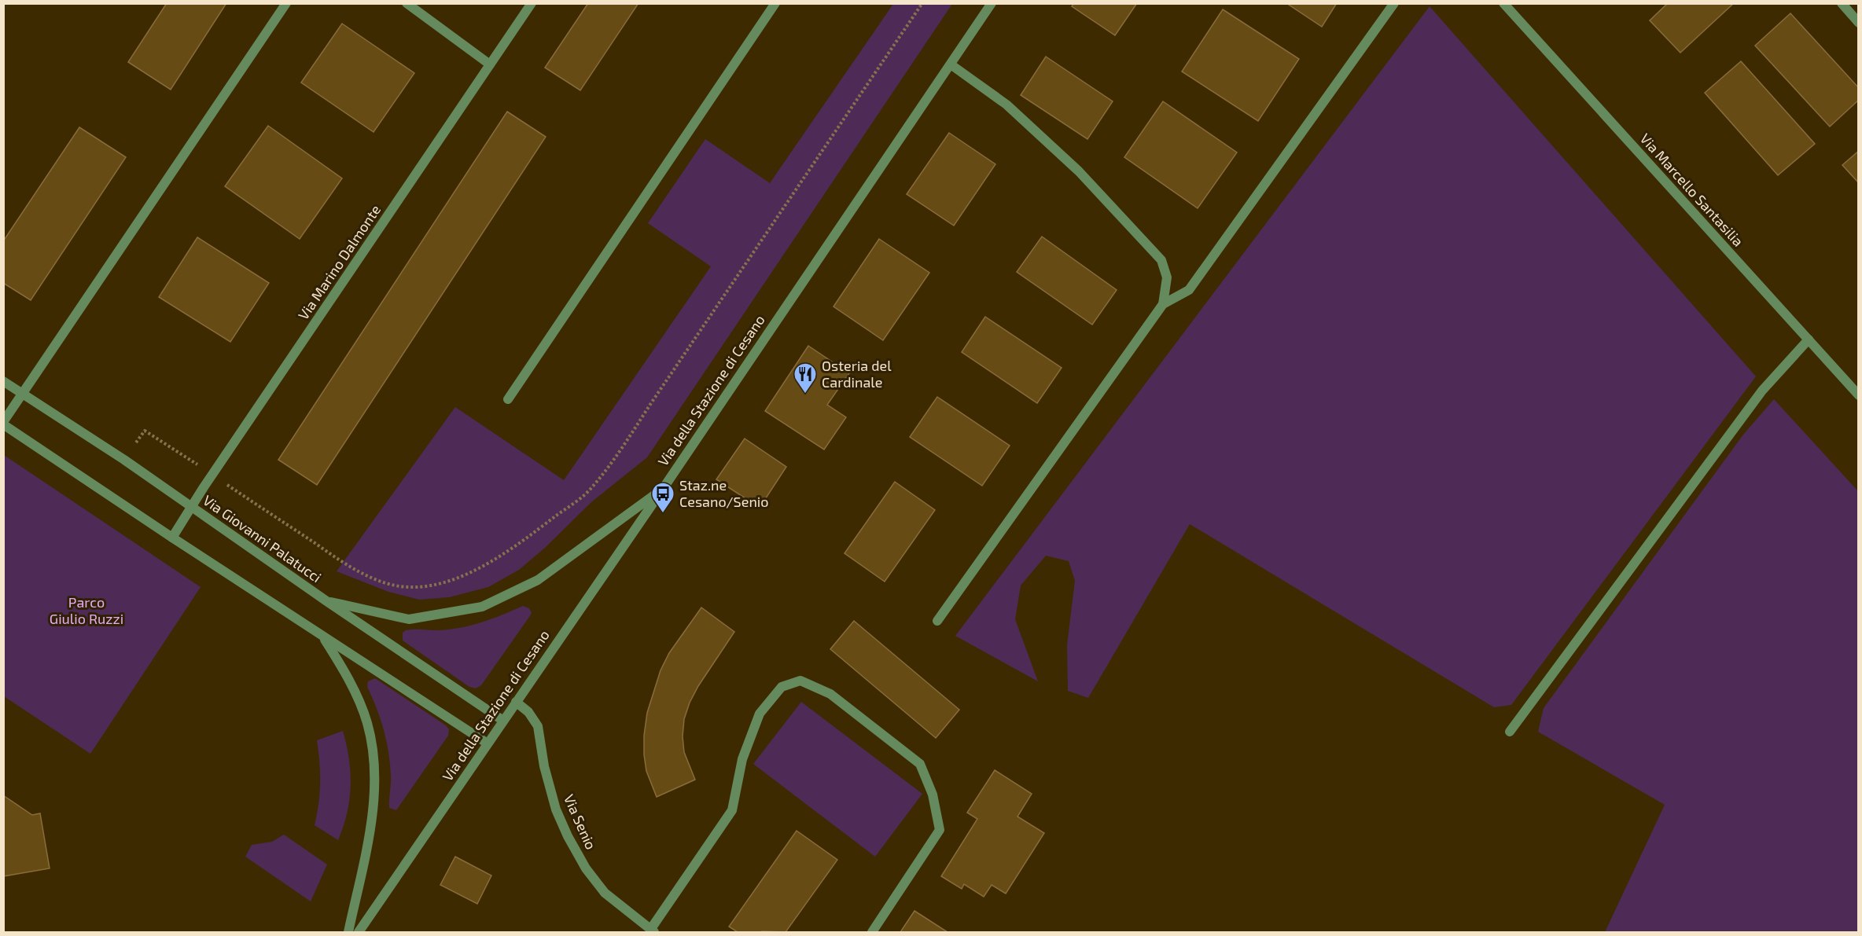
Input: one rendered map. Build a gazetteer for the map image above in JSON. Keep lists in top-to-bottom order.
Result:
{
  "streets": {
    "street": [
      "Via Marcello Santasilia",
      "Via Marino Dalmonte",
      "Via della Stazione di Cesano",
      "Via Giovanni Palatucci",
      "Via Senio"
    ]
  },
  "crossings": [
    ["Via Marino Dalmonte", "Via Giovanni Palatucci"],
    ["Via della Stazione di Cesano", "Via Giovanni Palatucci"],
    ["Via della Stazione di Cesano", "Via Senio"]
  ],
  "parks": ["Parco Giulio Ruzzi"],
  "places": {
    "restaurant": ["Osteria del Cardinale"],
    "bus stop": ["Staz.ne Cesano/Senio"]
  }
}
